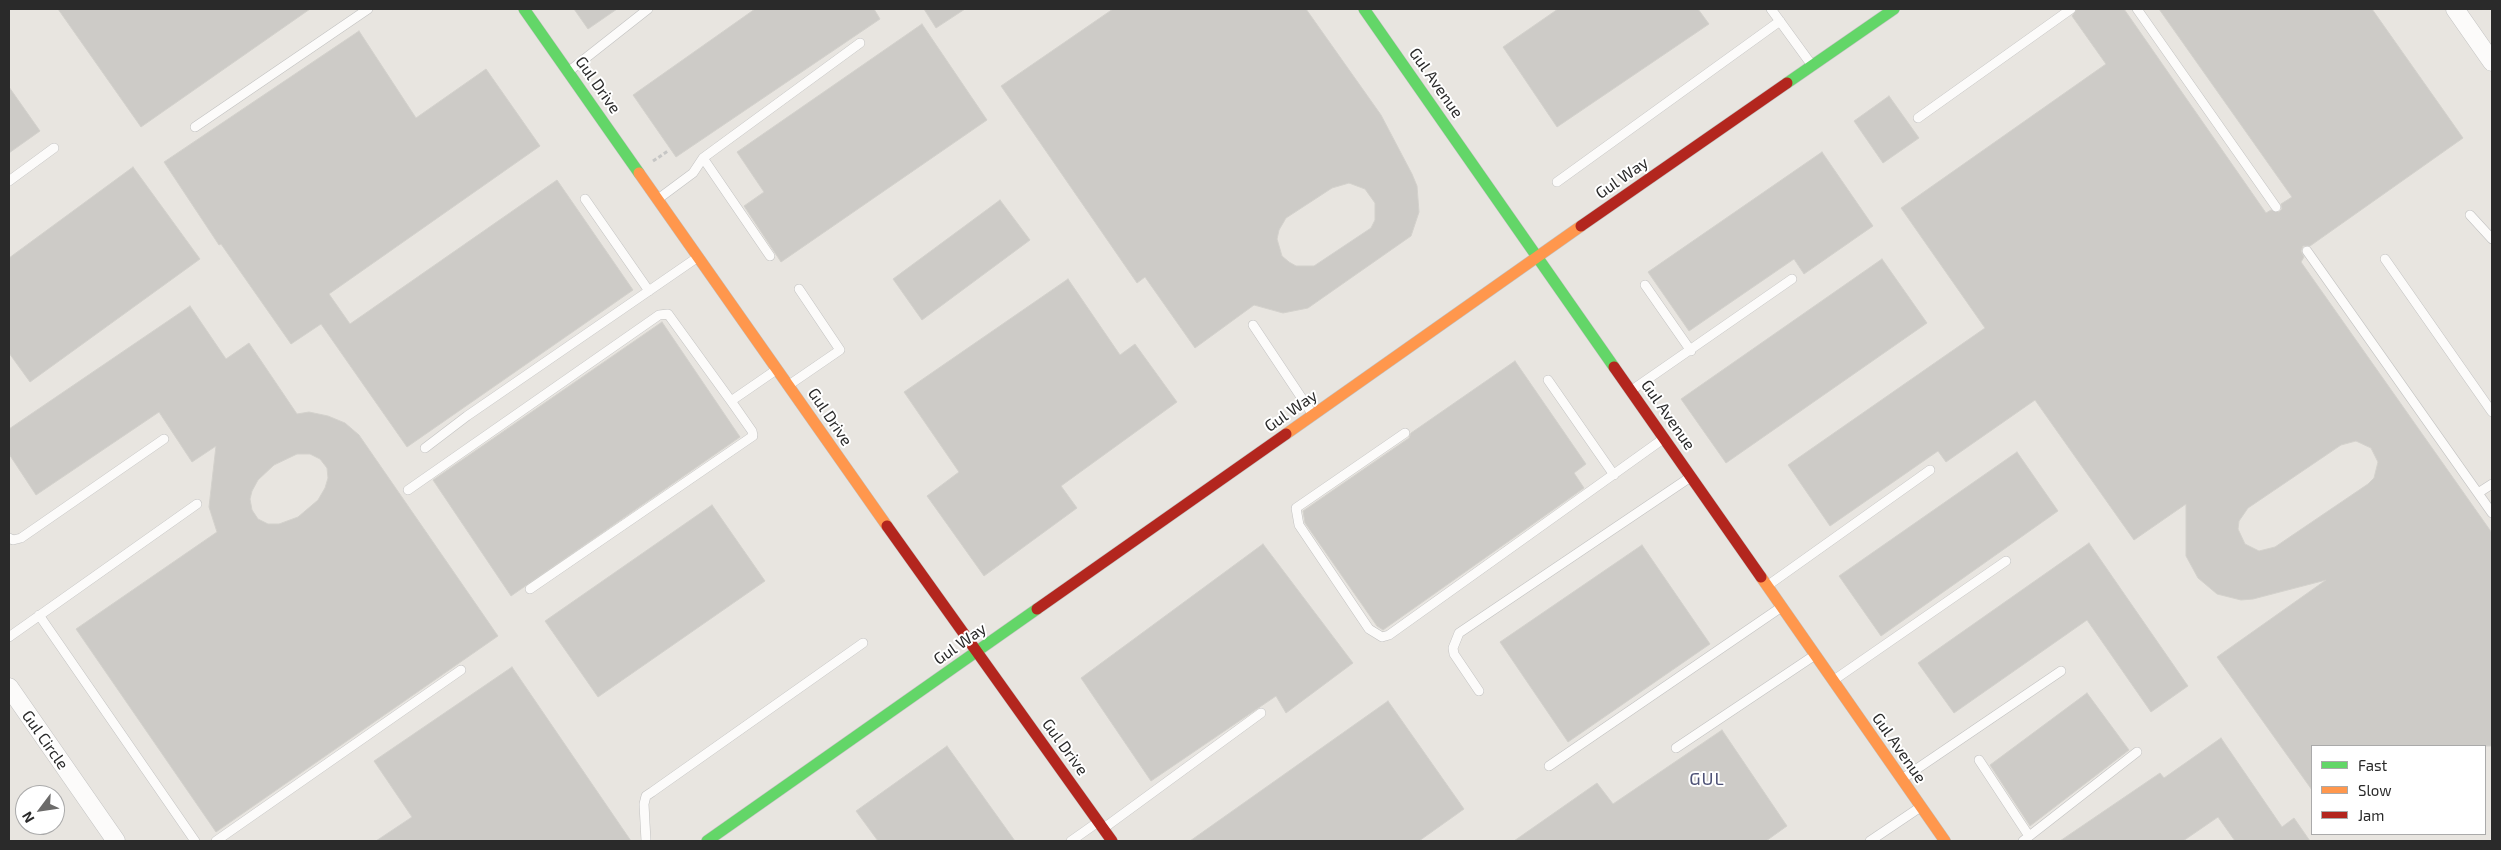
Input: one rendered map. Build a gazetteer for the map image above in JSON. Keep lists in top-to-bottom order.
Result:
{
  "streets": {
    "street": [
      "Gul Avenue",
      "Gul Drive",
      "Gul Way",
      "Gul Circle"
    ]
  },
  "crossings": [
    ["Gul Avenue", "Gul Way"],
    ["Gul Drive", "Gul Way"]
  ],
  "districts": ["GUL"],
  "legend": ["Fast", "Slow", "Jam"],
  "north": "bottom left"
}
